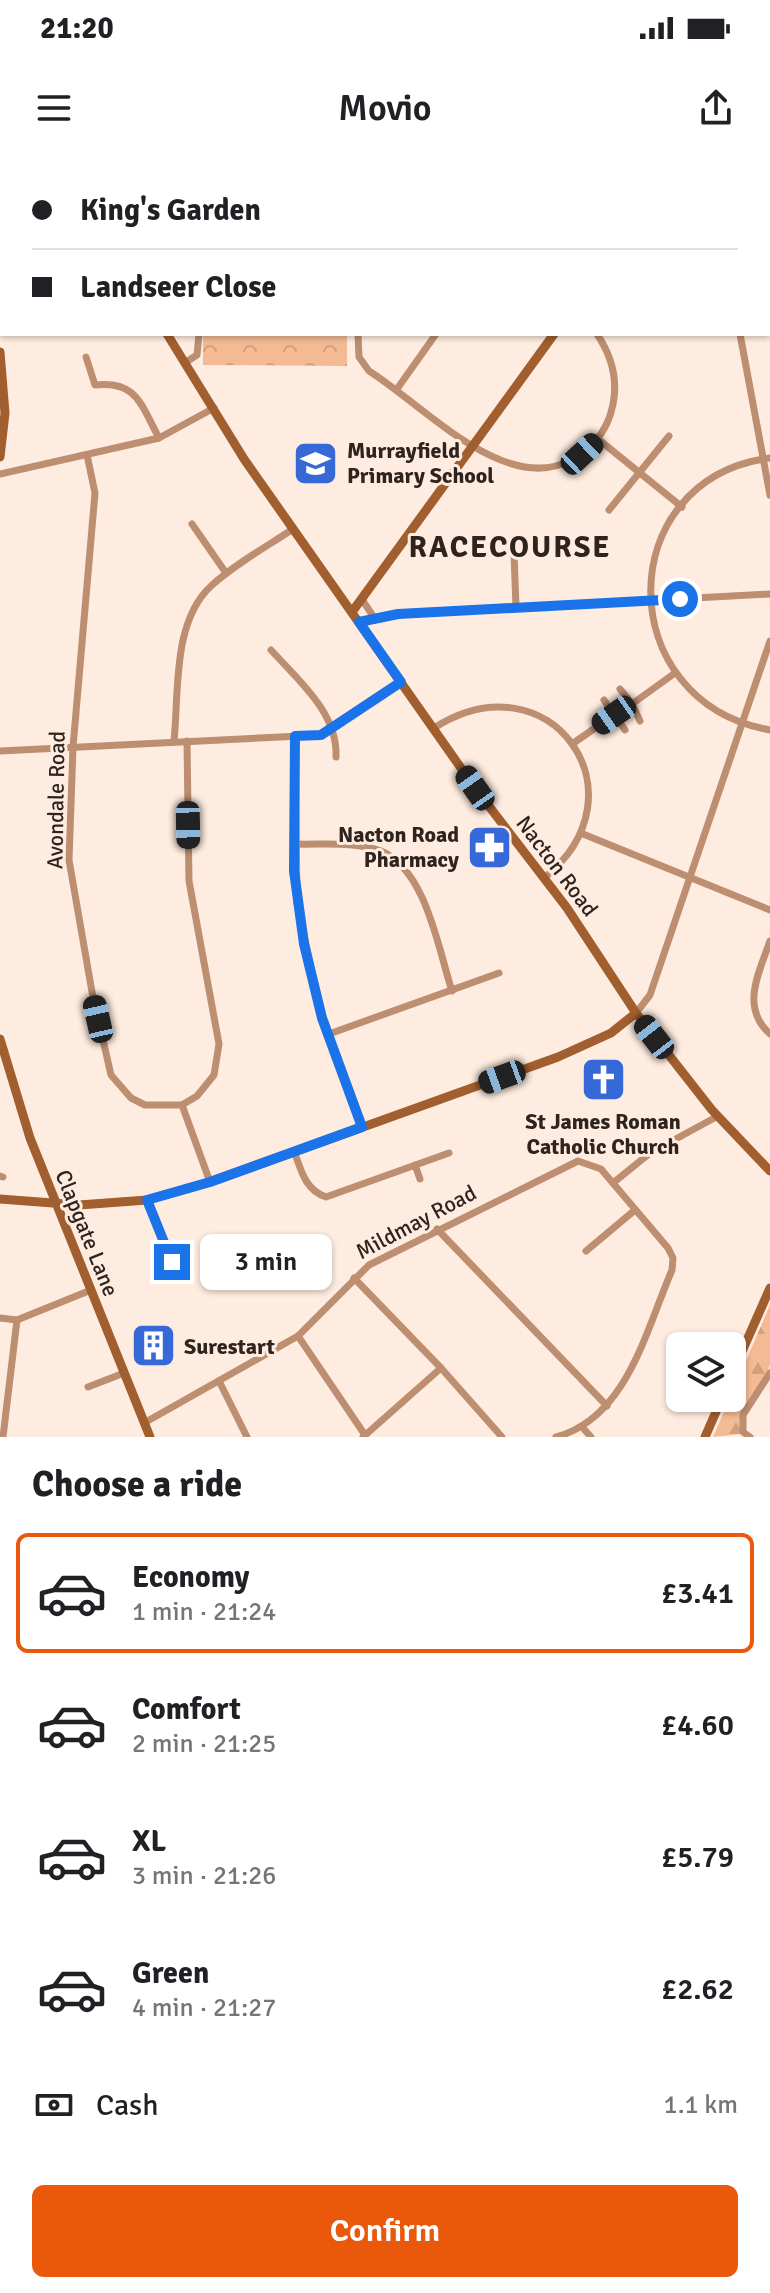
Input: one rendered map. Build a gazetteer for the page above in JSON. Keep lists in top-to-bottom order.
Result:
{
  "streets": {
    "street": [
      "Avondale Road",
      "Nacton Road",
      "Mildmay Road",
      "Clapgate Lane"
    ]
  },
  "crossings": [
    ["Mildmay Road", "Clapgate Lane"]
  ],
  "districts": ["RACECOURSE"],
  "places": {
    "school or university": ["Murrayfield Primary School"],
    "pharmacy": ["Nacton Road Pharmacy"],
    "church": ["St James Roman Catholic Church"],
    "building": ["Surestart"]
  },
  "page": {
    "status": "21:20",
    "header": "Movio",
    "banner": ["King's Garden", "Landseer Close"],
    "bubble": "3 min",
    "heading": "Choose a ride",
    "list": [
      {
        "name": "Economy",
        "note": "1 min · 21:24",
        "value": "£3.41"
      },
      {
        "name": "Comfort",
        "note": "2 min · 21:25",
        "value": "£4.60"
      },
      {
        "name": "XL",
        "note": "3 min · 21:26",
        "value": "£5.79"
      },
      {
        "name": "Green",
        "note": "4 min · 21:27",
        "value": "£2.62"
      }
    ],
    "pay": ["Cash", "1.1 km"],
    "buttons": "Confirm"
  }
}
